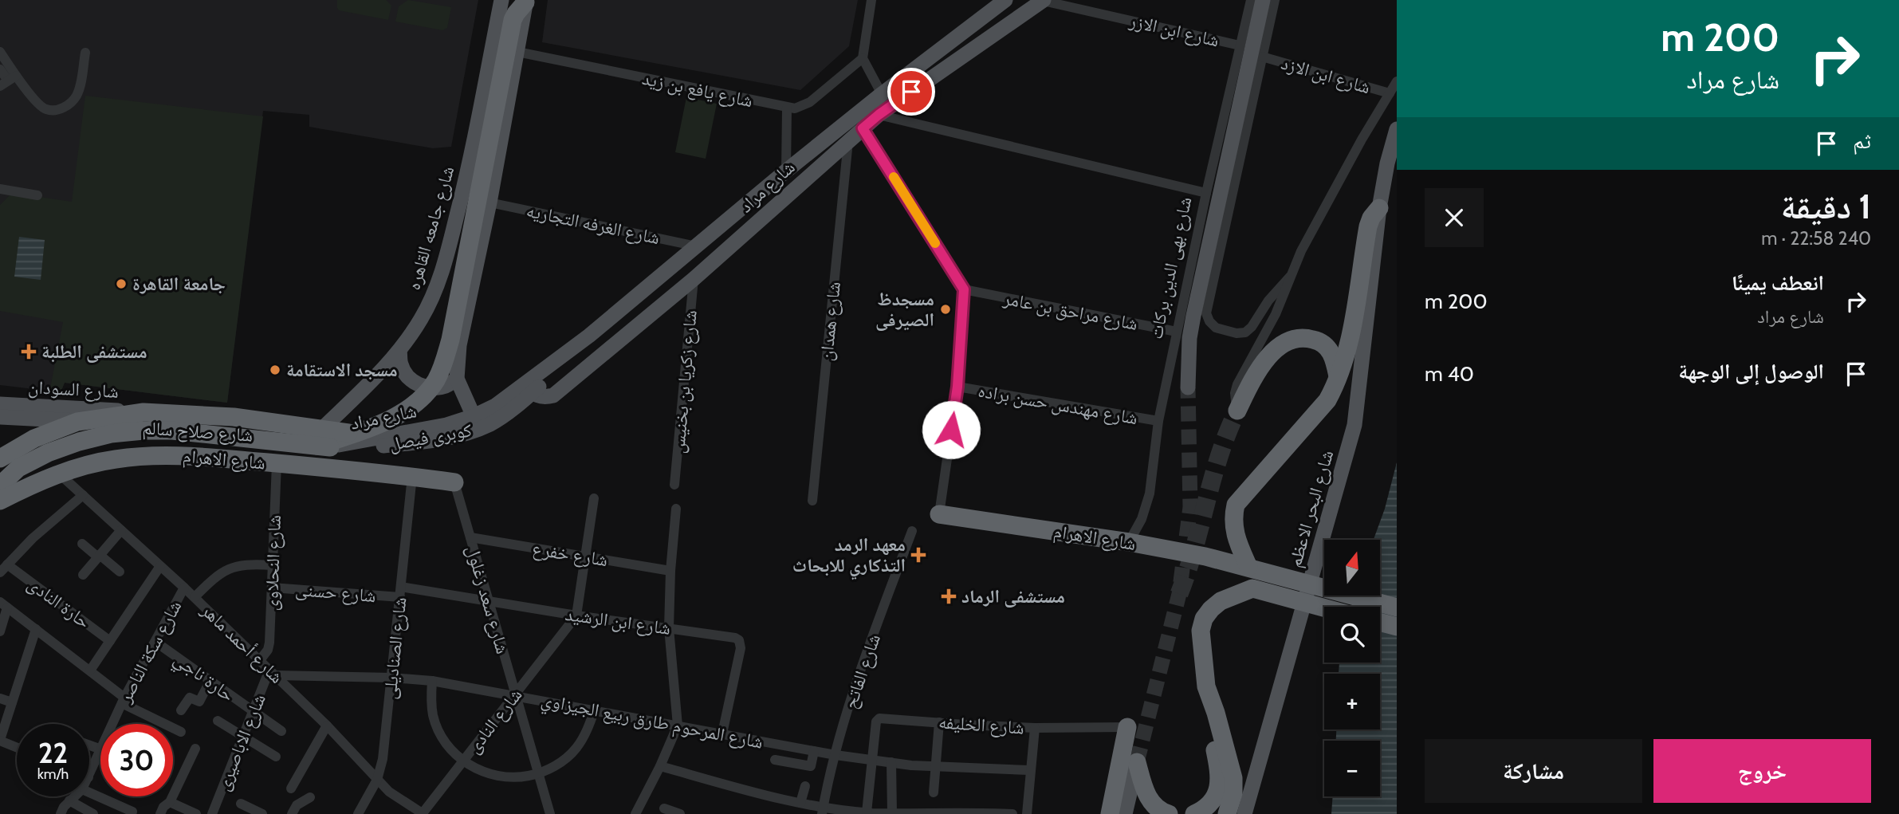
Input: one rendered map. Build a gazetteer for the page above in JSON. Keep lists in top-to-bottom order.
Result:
{
  "streets": {
    "highway": ["شارع صلاح سالم", "كوبرى فيصل", "شارع الاهرام"],
    "main road": [
      "شارع مراد",
      "شارع جامعه القاهره",
      "شارع بهى الدين بركات",
      "شارع البحر الاعظم"
    ],
    "street": [
      "شارع ابن الازر",
      "شارع ابن الازد",
      "شارع يافع بن زيد",
      "شارع الغرفه التجاريه",
      "شارع مراحق بن عامر",
      "شارع همدان",
      "شارع زكريا بن بخنيس",
      "شارع مهندس حسن براده",
      "شارع خفرع",
      "شارع النحلاوى",
      "شارع حسنى",
      "شارع سعد زغلول",
      "حارة النادى",
      "شارع ابن الرشيد",
      "شارع أحمد ماهر",
      "شارع الصناديلى",
      "شارع سكة الناصر",
      "شارع الفاتح",
      "حارة ناجي",
      "شارع النادى",
      "شارع المرحوم طارق ربيع الجيزاوي",
      "شارع الخليفه",
      "شارع الاباصيرى"
    ]
  },
  "crossings": [
    ["شارع ابن الازر", "شارع مراد"],
    ["شارع ابن الازر", "شارع بهى الدين بركات"],
    ["شارع مراد", "شارع الغرفه التجاريه"],
    ["شارع مراد", "شارع همدان"],
    ["شارع مراد", "شارع زكريا بن بخنيس"],
    ["شارع مراد", "شارع صلاح سالم"],
    ["شارع مراد", "كوبرى فيصل"],
    ["شارع جامعه القاهره", "كوبرى فيصل"],
    ["شارع بهى الدين بركات", "شارع مراحق بن عامر"],
    ["شارع بهى الدين بركات", "شارع مهندس حسن براده"],
    ["شارع بهى الدين بركات", "شارع الاهرام"],
    ["شارع صلاح سالم", "كوبرى فيصل"],
    ["شارع الاهرام", "شارع النحلاوى"],
    ["شارع الاهرام", "شارع سعد زغلول"],
    ["شارع الاهرام", "شارع أحمد ماهر"],
    ["شارع الاهرام", "شارع الصناديلى"],
    ["شارع خفرع", "شارع سعد زغلول"],
    ["شارع خفرع", "شارع النادى"],
    ["شارع النحلاوى", "شارع حسنى"],
    ["شارع النحلاوى", "شارع أحمد ماهر"],
    ["شارع حسنى", "شارع ابن الرشيد"],
    ["شارع حسنى", "شارع الصناديلى"],
    ["شارع سعد زغلول", "شارع ابن الرشيد"],
    ["شارع سعد زغلول", "شارع النادى"],
    ["شارع سعد زغلول", "شارع المرحوم طارق ربيع الجيزاوي"],
    ["شارع ابن الرشيد", "شارع الصناديلى"],
    ["شارع ابن الرشيد", "شارع النادى"],
    ["شارع ابن الرشيد", "شارع المرحوم طارق ربيع الجيزاوي"],
    ["شارع أحمد ماهر", "شارع الصناديلى"],
    ["شارع أحمد ماهر", "شارع سكة الناصر"],
    ["شارع أحمد ماهر", "شارع النادى"],
    ["شارع أحمد ماهر", "شارع المرحوم طارق ربيع الجيزاوي"],
    ["شارع أحمد ماهر", "شارع الاباصيرى"],
    ["شارع الصناديلى", "شارع المرحوم طارق ربيع الجيزاوي"],
    ["شارع سكة الناصر", "حارة ناجي"],
    ["شارع الفاتح", "شارع المرحوم طارق ربيع الجيزاوي"],
    ["حارة ناجي", "شارع الاباصيرى"],
    ["شارع النادى", "شارع المرحوم طارق ربيع الجيزاوي"],
    ["شارع المرحوم طارق ربيع الجيزاوي", "شارع الخليفه"],
    ["شارع المرحوم طارق ربيع الجيزاوي", "شارع الاباصيرى"]
  ],
  "places": {
    "other": ["جامعة القاهرة", "مسجدظ الصيرفى", "مسجد الاستقامة"],
    "health": ["مستشفى الطلبة", "معهد الرمد التذكاري للابحاث", "مستشفى الرماد"]
  },
  "north": "top",
  "page": {
    "turn": ["200 m", "شارع مراد"],
    "then": "ثم",
    "heading": ["1 دقيقة", "240 m · 22:58"],
    "list": [
      {
        "name": "انعطف يمينًا",
        "note": "شارع مراد",
        "value": "200 m"
      },
      {
        "name": "الوصول إلى الوجهة",
        "value": "40 m"
      }
    ],
    "map_buttons": ["+", "−"],
    "speed": "22 km/h",
    "limit": "30",
    "buttons": ["خروج", "مشاركة"]
  }
}
